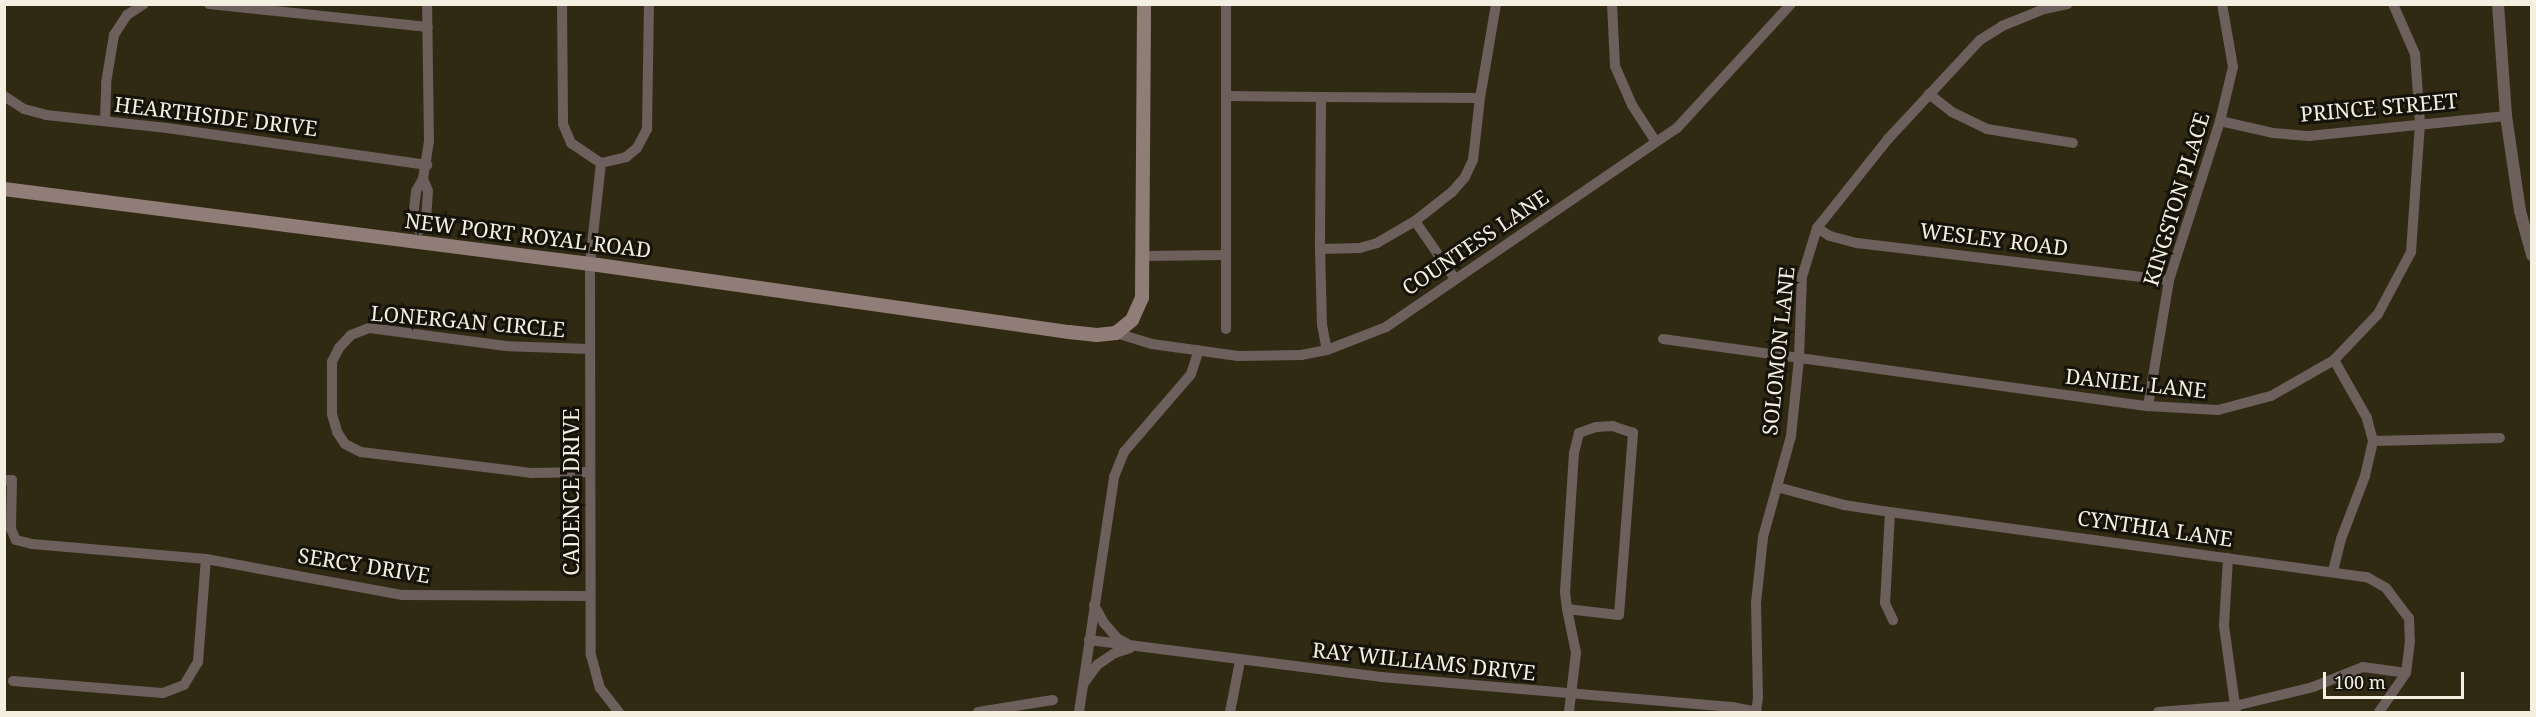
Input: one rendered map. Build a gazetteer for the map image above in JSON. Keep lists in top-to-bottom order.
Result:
{
  "streets": {
    "main road": ["NEW PORT ROYAL ROAD"],
    "street": [
      "PRINCE STREET",
      "HEARTHSIDE DRIVE",
      "KINGSTON PLACE",
      "WESLEY ROAD",
      "COUNTESS LANE",
      "LONERGAN CIRCLE",
      "SOLOMON LANE",
      "DANIEL LANE",
      "CADENCE DRIVE",
      "CYNTHIA LANE",
      "SERCY DRIVE",
      "RAY WILLIAMS DRIVE"
    ]
  },
  "crossings": [
    ["PRINCE STREET", "KINGSTON PLACE"],
    ["PRINCE STREET", "DANIEL LANE"],
    ["KINGSTON PLACE", "WESLEY ROAD"],
    ["KINGSTON PLACE", "DANIEL LANE"],
    ["NEW PORT ROYAL ROAD", "COUNTESS LANE"],
    ["NEW PORT ROYAL ROAD", "CADENCE DRIVE"],
    ["WESLEY ROAD", "SOLOMON LANE"],
    ["LONERGAN CIRCLE", "CADENCE DRIVE"],
    ["SOLOMON LANE", "DANIEL LANE"],
    ["SOLOMON LANE", "CYNTHIA LANE"],
    ["SOLOMON LANE", "RAY WILLIAMS DRIVE"],
    ["CADENCE DRIVE", "SERCY DRIVE"]
  ],
  "scale_bar": "100 m"
}
